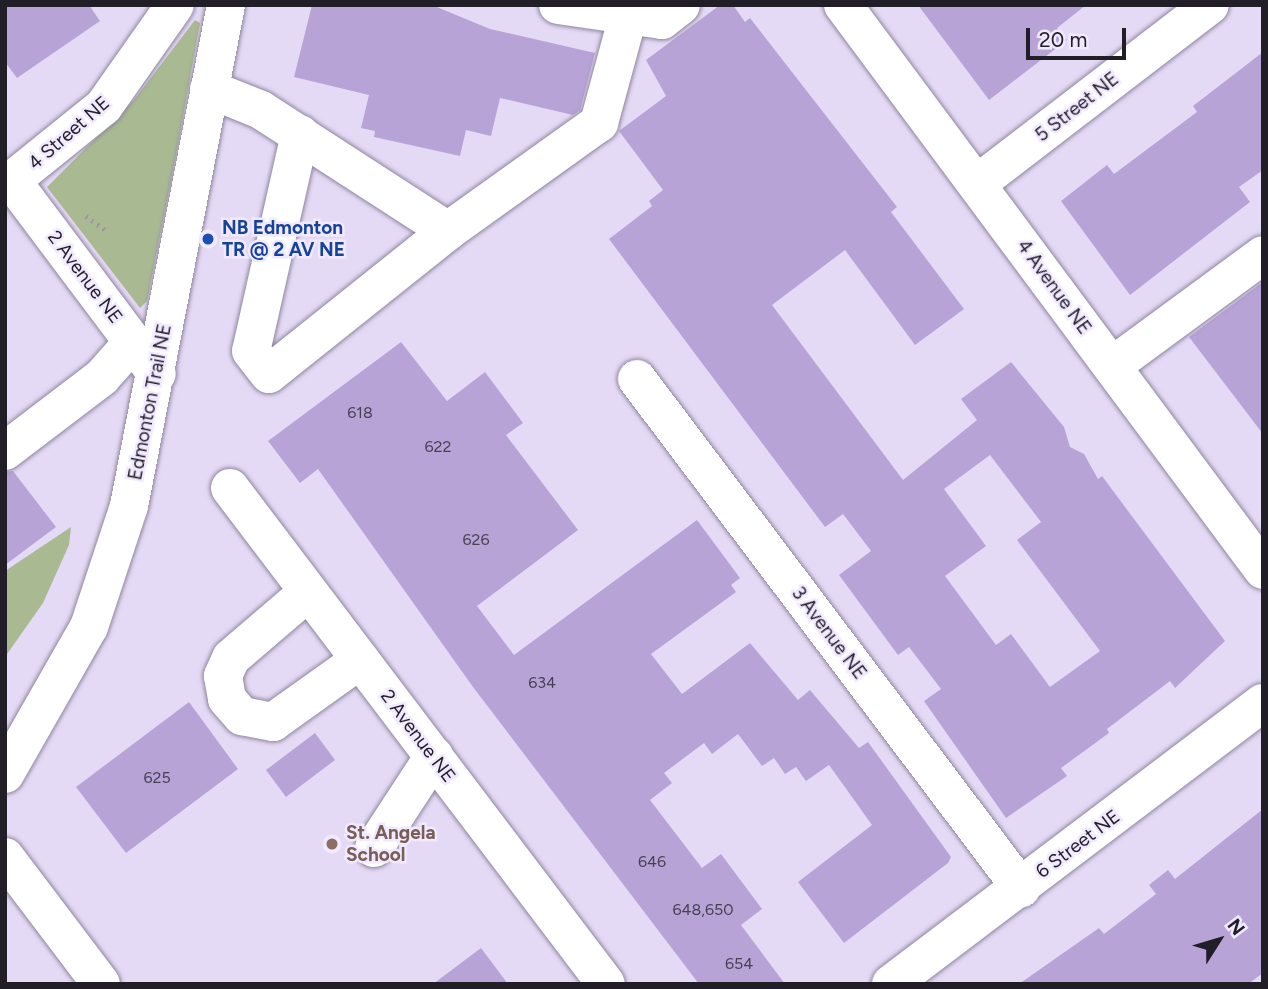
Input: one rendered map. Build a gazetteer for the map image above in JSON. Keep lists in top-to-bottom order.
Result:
{
  "streets": {
    "street": [
      "5 Street NE",
      "4 Street NE",
      "2 Avenue NE",
      "4 Avenue NE",
      "Edmonton Trail NE",
      "3 Avenue NE",
      "6 Street NE"
    ]
  },
  "crossings": [
    ["5 Street NE", "4 Avenue NE"],
    ["4 Street NE", "2 Avenue NE"],
    ["2 Avenue NE", "Edmonton Trail NE"],
    ["3 Avenue NE", "6 Street NE"]
  ],
  "places": ["NB Edmonton TR @ 2 AV NE", "St. Angela School"],
  "house_numbers": [
    "618",
    "622",
    "626",
    "634",
    "625",
    "646",
    "648,650",
    "654"
  ],
  "scale_bar": "20 m",
  "north": "top right"
}
